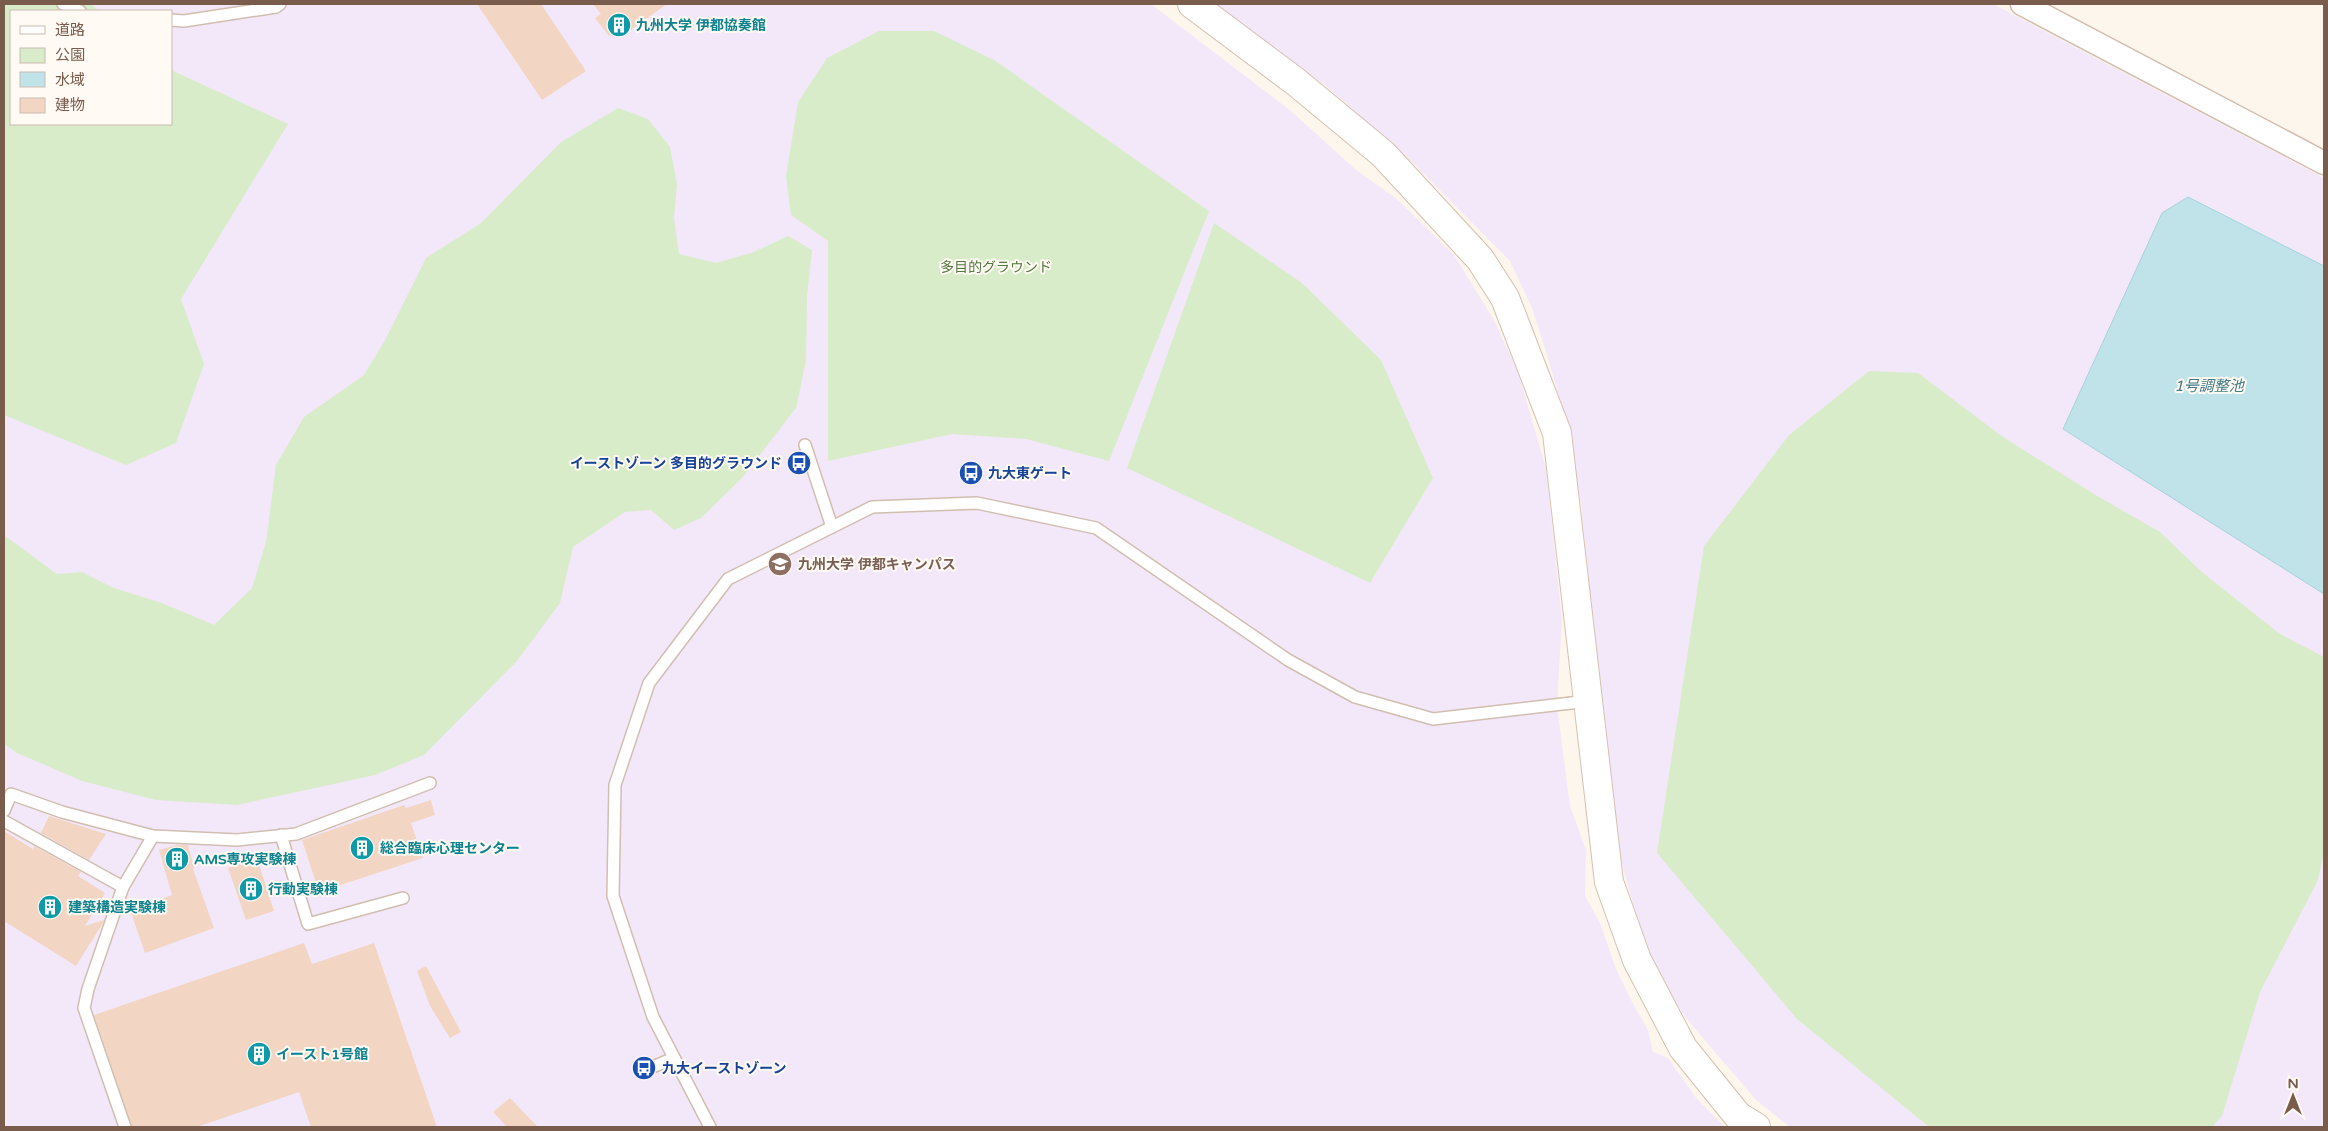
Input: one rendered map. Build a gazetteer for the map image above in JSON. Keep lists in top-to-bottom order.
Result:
{
  "water": ["1号調整池"],
  "parks": ["多目的グラウンド"],
  "places": {
    "building": [
      "九州大学 伊都協奏館",
      "総合臨床心理センター",
      "AMS専攻実験棟",
      "行動実験棟",
      "建築構造実験棟",
      "イースト1号館"
    ],
    "bus stop": ["イーストゾーン 多目的グラウンド", "九大東ゲート", "九大イーストゾーン"],
    "school or university": ["九州大学 伊都キャンパス"]
  },
  "legend": [
    "道路",
    "公園",
    "水域",
    "建物"
  ],
  "north": "top"
}
